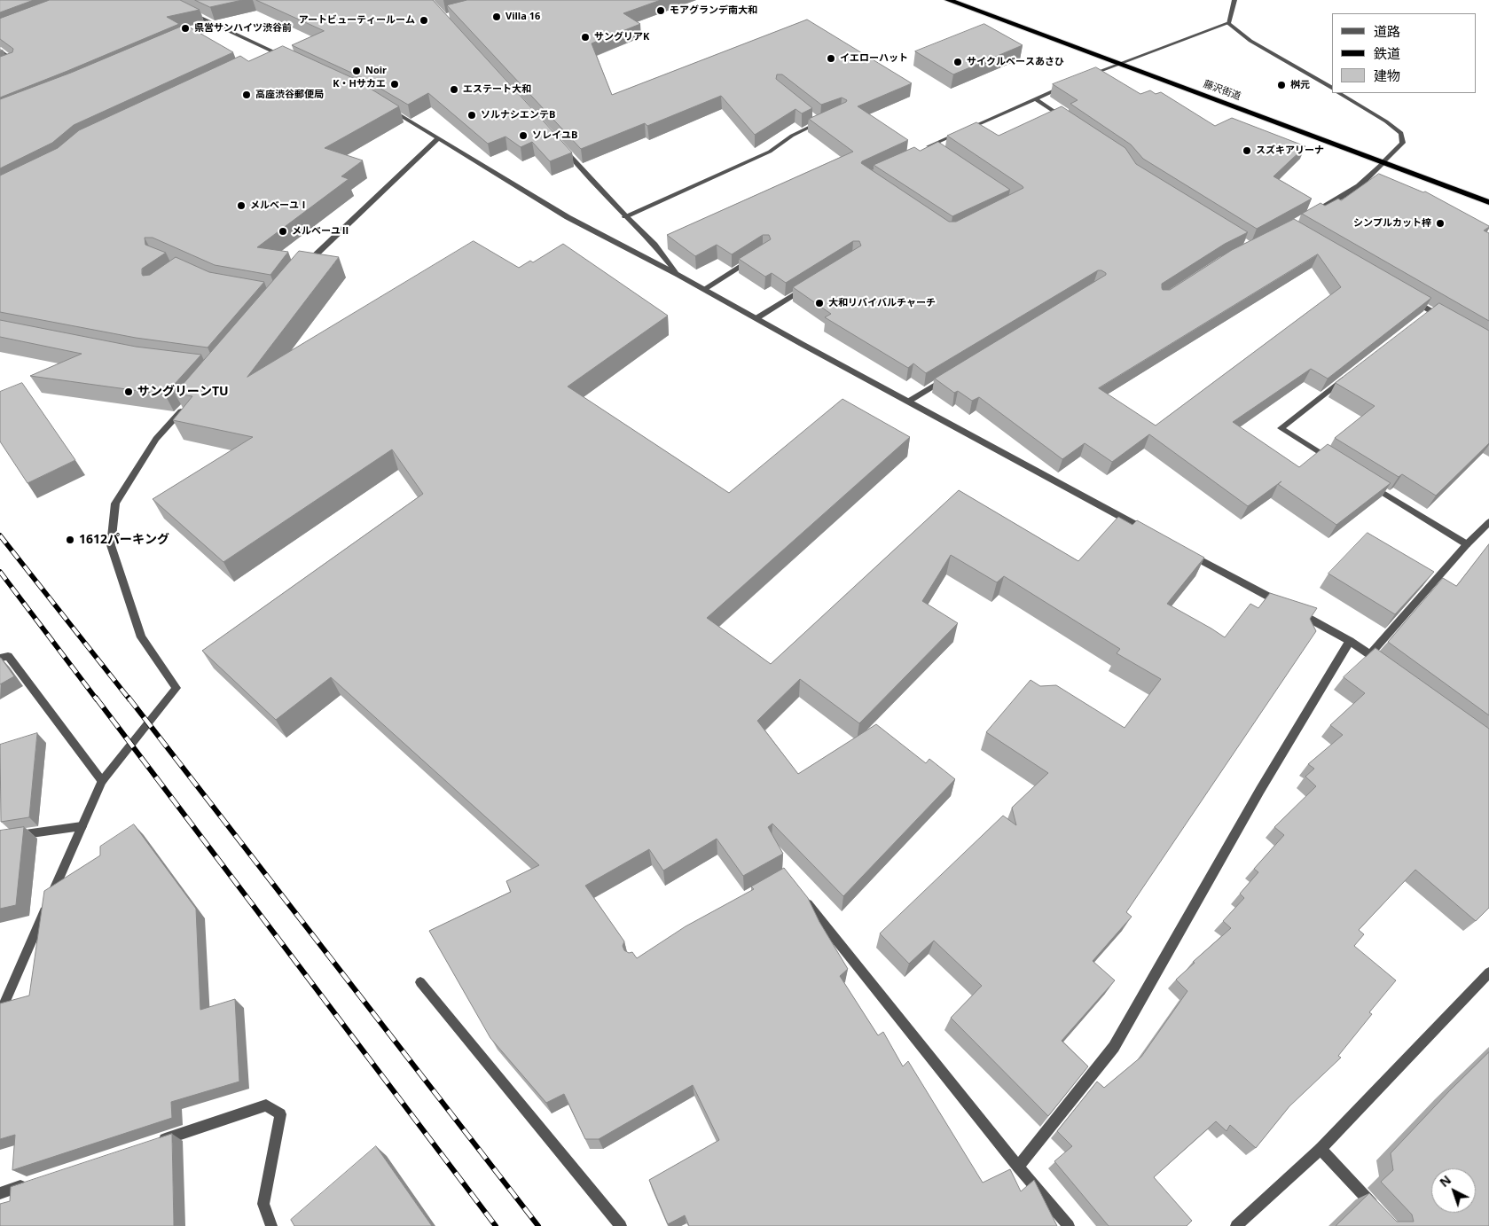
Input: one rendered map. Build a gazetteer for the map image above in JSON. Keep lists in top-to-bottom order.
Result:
{
  "streets": {
    "highway": ["藤沢街道"]
  },
  "places": [
    "モアグランデ南大和",
    "Villa 16",
    "アートビューティールーム",
    "県営サンハイツ渋谷前",
    "サングリアK",
    "イエローハット",
    "サイクルベースあさひ",
    "Noir",
    "K・Hサカエ",
    "桝元",
    "エステート大和",
    "高座渋谷郵便局",
    "ソルナシエンテB",
    "ソレイユB",
    "スズキアリーナ",
    "メルベーユⅠ",
    "シンプルカット梓",
    "メルベーユⅡ",
    "大和リバイバルチャーチ",
    "サングリーンTU",
    "1612パーキング"
  ],
  "legend": ["道路", "鉄道", "建物"],
  "north": "top left"
}
